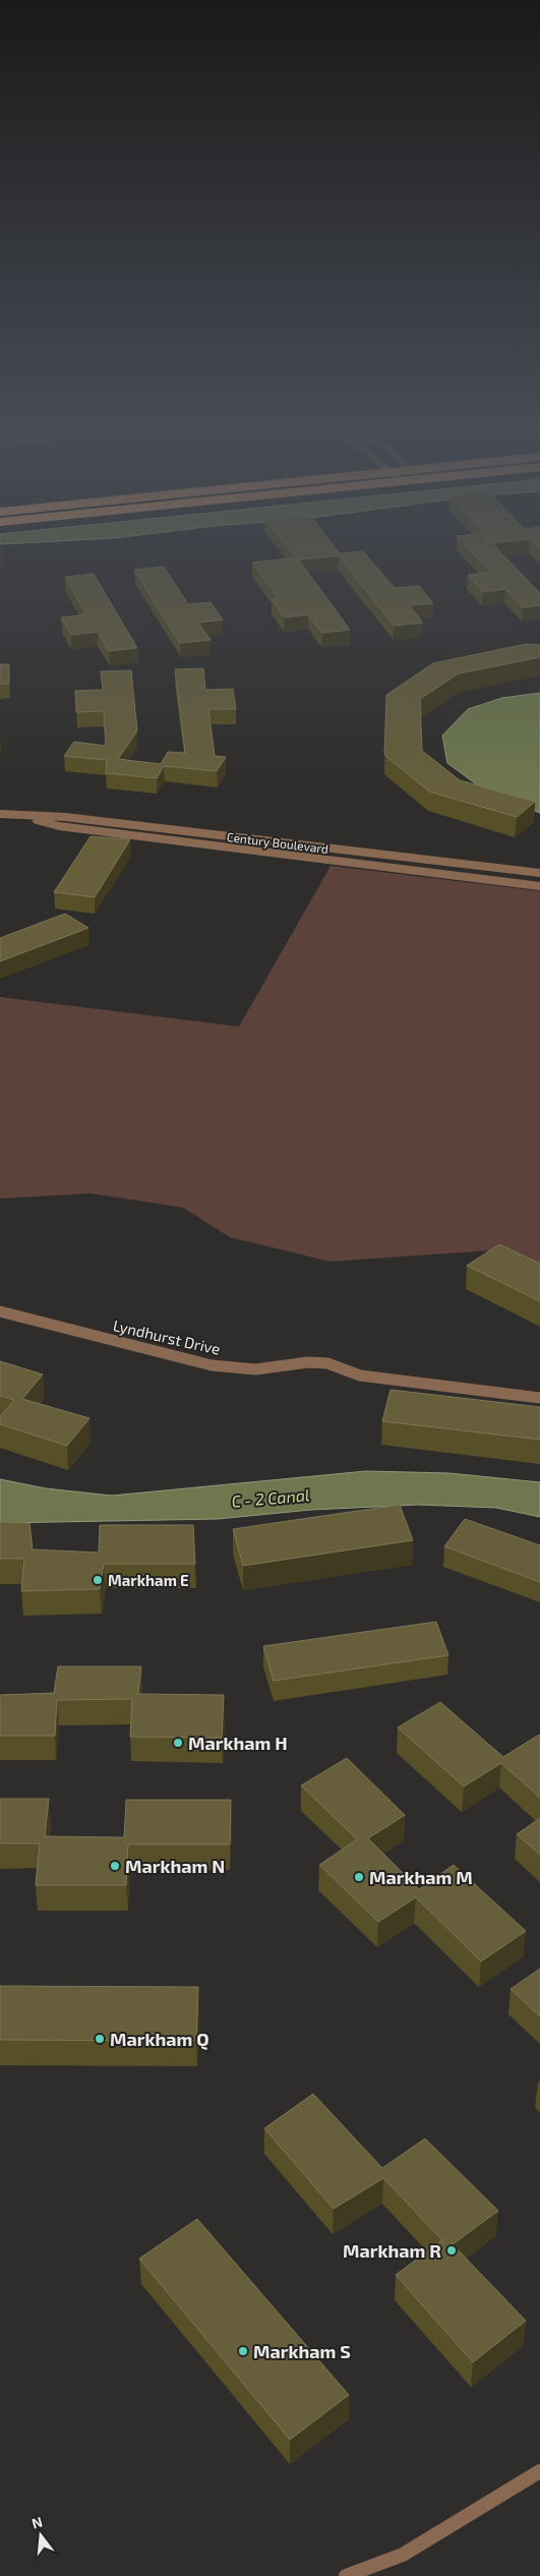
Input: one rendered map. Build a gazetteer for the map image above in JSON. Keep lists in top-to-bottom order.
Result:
{
  "streets": {
    "street": ["Century Boulevard", "Lyndhurst Drive"]
  },
  "water": ["C - 2 Canal"],
  "places": [
    "Markham E",
    "Markham H",
    "Markham N",
    "Markham M",
    "Markham Q",
    "Markham R",
    "Markham S"
  ],
  "north": "top"
}
